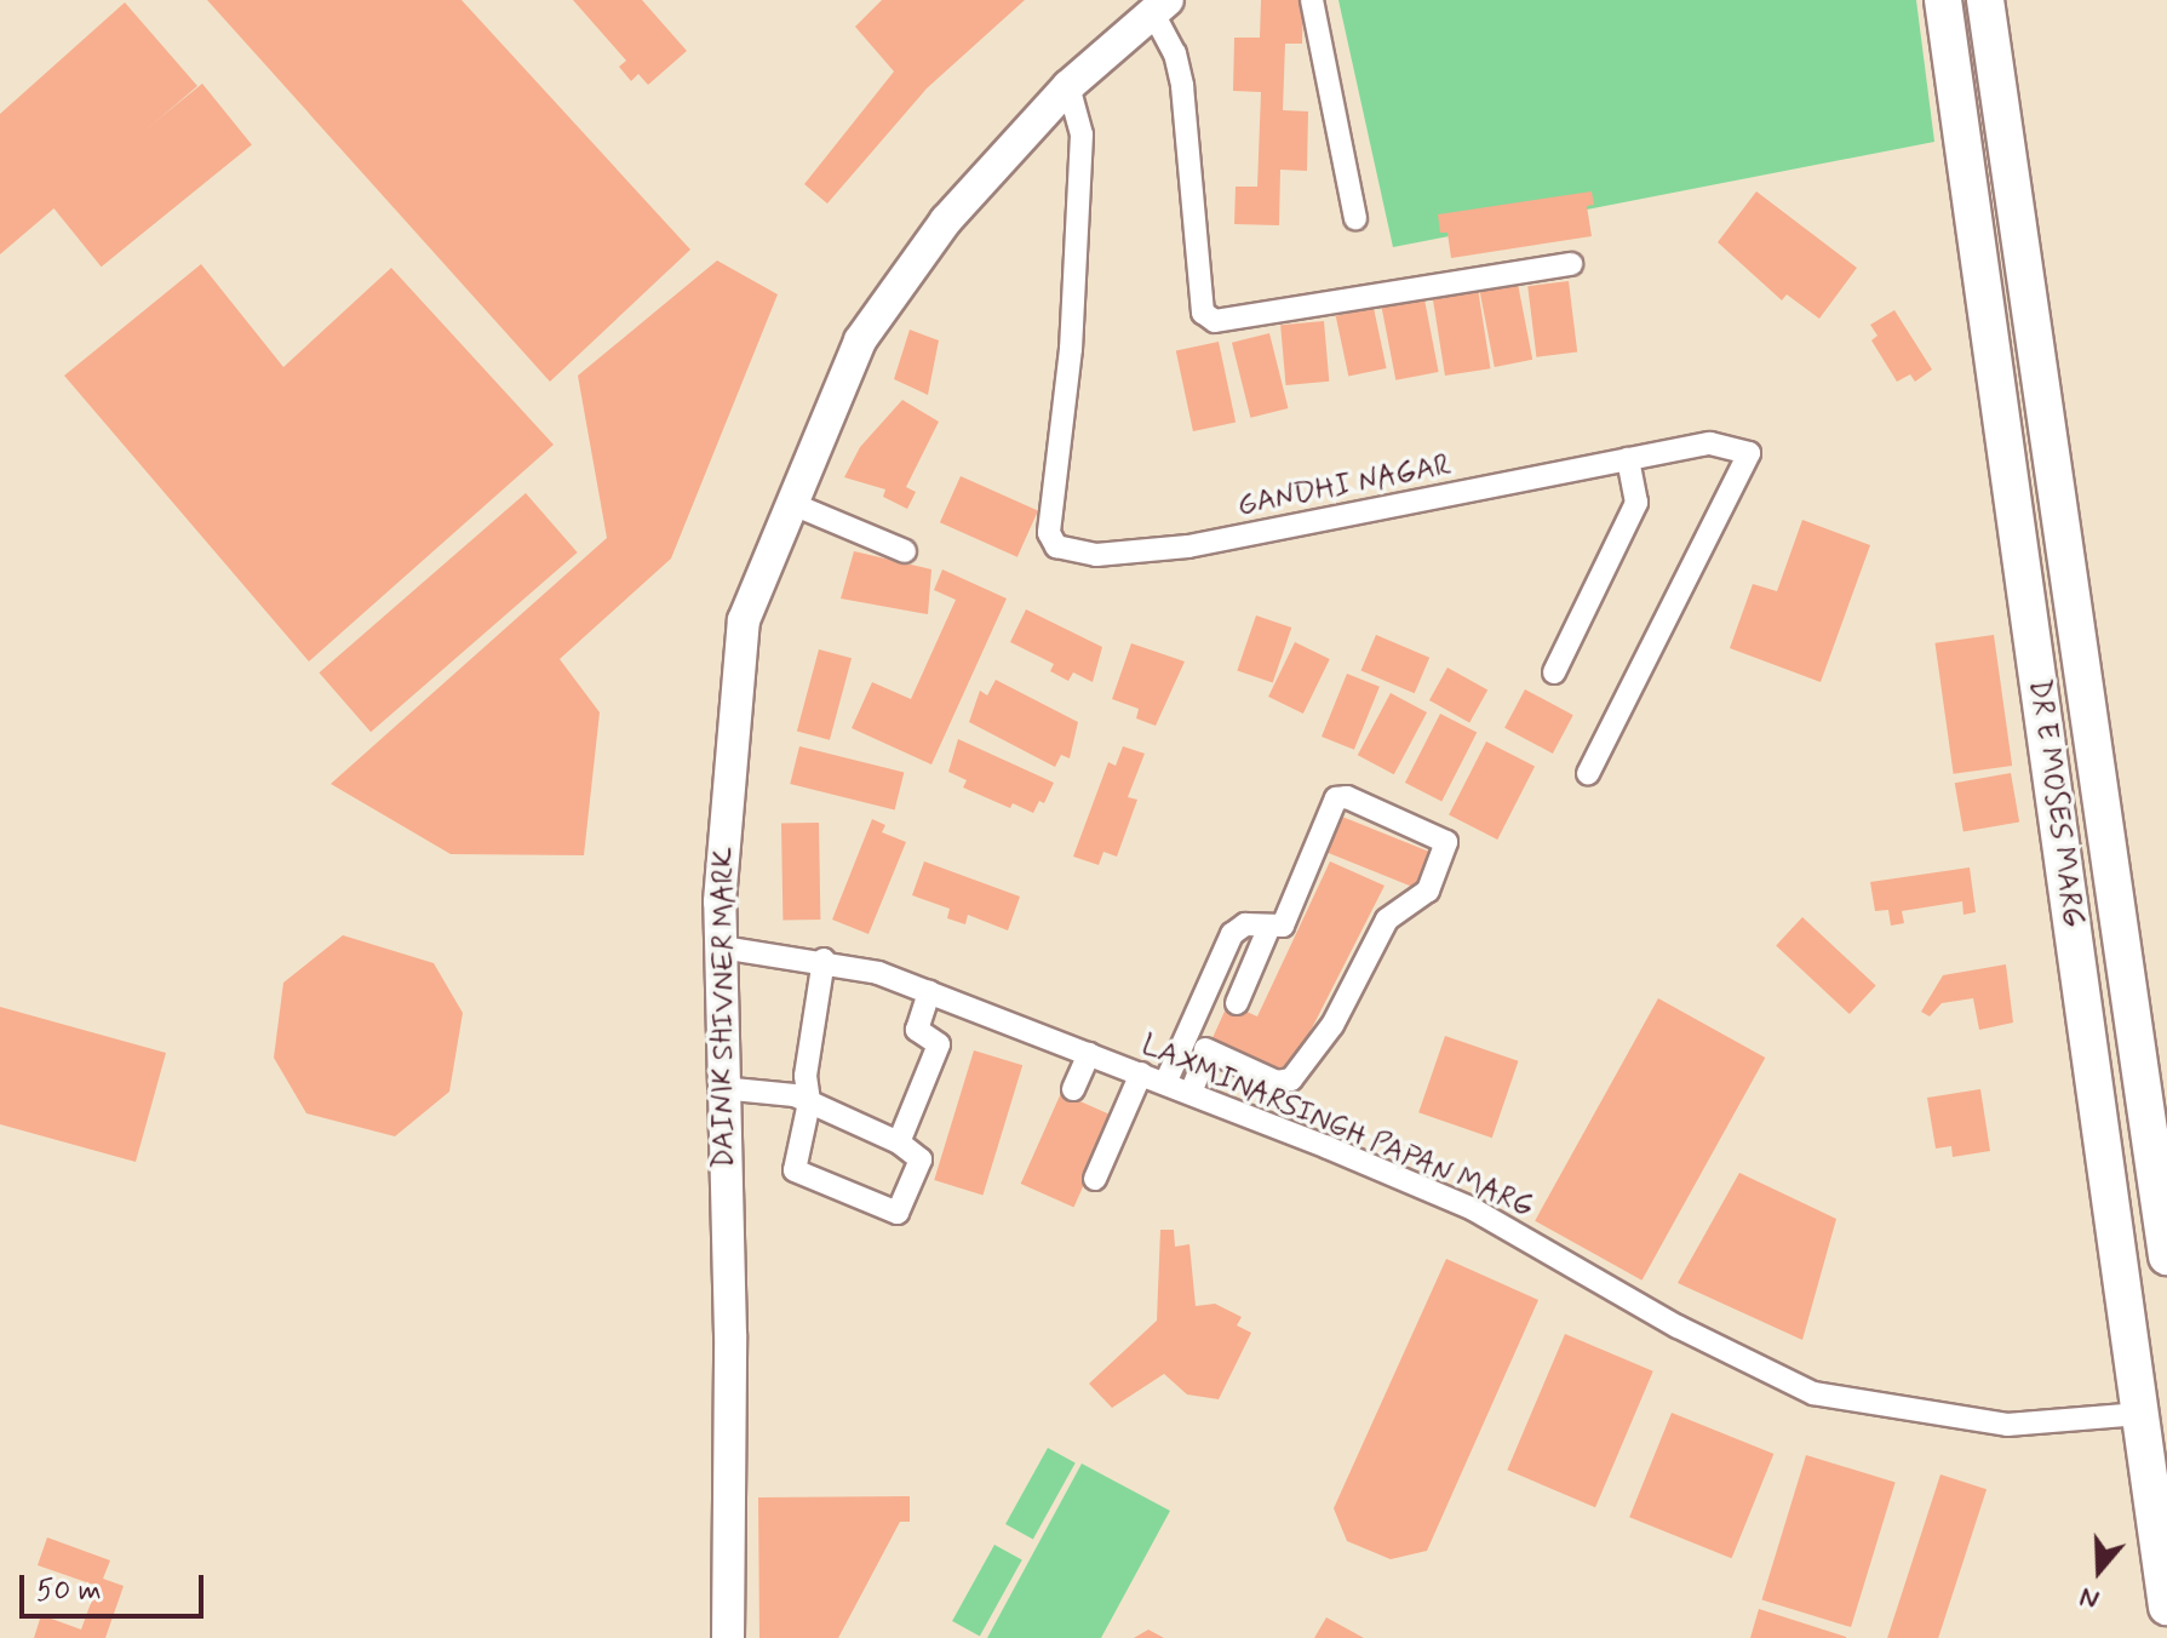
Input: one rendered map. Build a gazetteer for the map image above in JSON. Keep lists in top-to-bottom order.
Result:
{
  "streets": {
    "main road": ["DR E MOSES MARG", "DAINIK SHIVNER MARK"],
    "street": ["GANDHI NAGAR", "LAXMINARSINGH PAPAN MARG"]
  },
  "crossings": [
    ["GANDHI NAGAR", "DAINIK SHIVNER MARK"],
    ["DR E MOSES MARG", "LAXMINARSINGH PAPAN MARG"],
    ["DAINIK SHIVNER MARK", "LAXMINARSINGH PAPAN MARG"]
  ],
  "scale_bar": "50 m",
  "north": "bottom"
}
